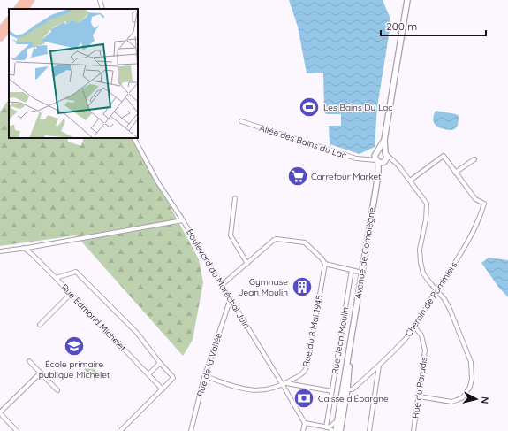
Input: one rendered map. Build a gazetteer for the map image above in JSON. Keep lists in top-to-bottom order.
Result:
{
  "streets": {
    "main road": ["Avenue de Compiègne"],
    "street": [
      "Allée des Bains du Lac",
      "Boulevard du Maréchal Juin",
      "Chemin de Pommiers",
      "Rue Edmond Michelet",
      "Rue du 8 Mai 1945",
      "Rue Jean Moulin",
      "Rue de la Vallée",
      "Rue du Paradis"
    ]
  },
  "crossings": [
    ["Allée des Bains du Lac", "Avenue de Compiègne"],
    ["Avenue de Compiègne", "Chemin de Pommiers"],
    ["Boulevard du Maréchal Juin", "Rue Edmond Michelet"],
    ["Boulevard du Maréchal Juin", "Rue du 8 Mai 1945"],
    ["Boulevard du Maréchal Juin", "Rue de la Vallée"],
    ["Chemin de Pommiers", "Rue du Paradis"]
  ],
  "places": {
    "sports": ["Les Bains Du Lac"],
    "supermarket": ["Carrefour Market"],
    "building": ["Gymnase Jean Moulin"],
    "school or university": ["École primaire publique Michelet"],
    "bank": ["Caisse d'Épargne"]
  },
  "scale_bar": "200 m",
  "north": "right"
}
